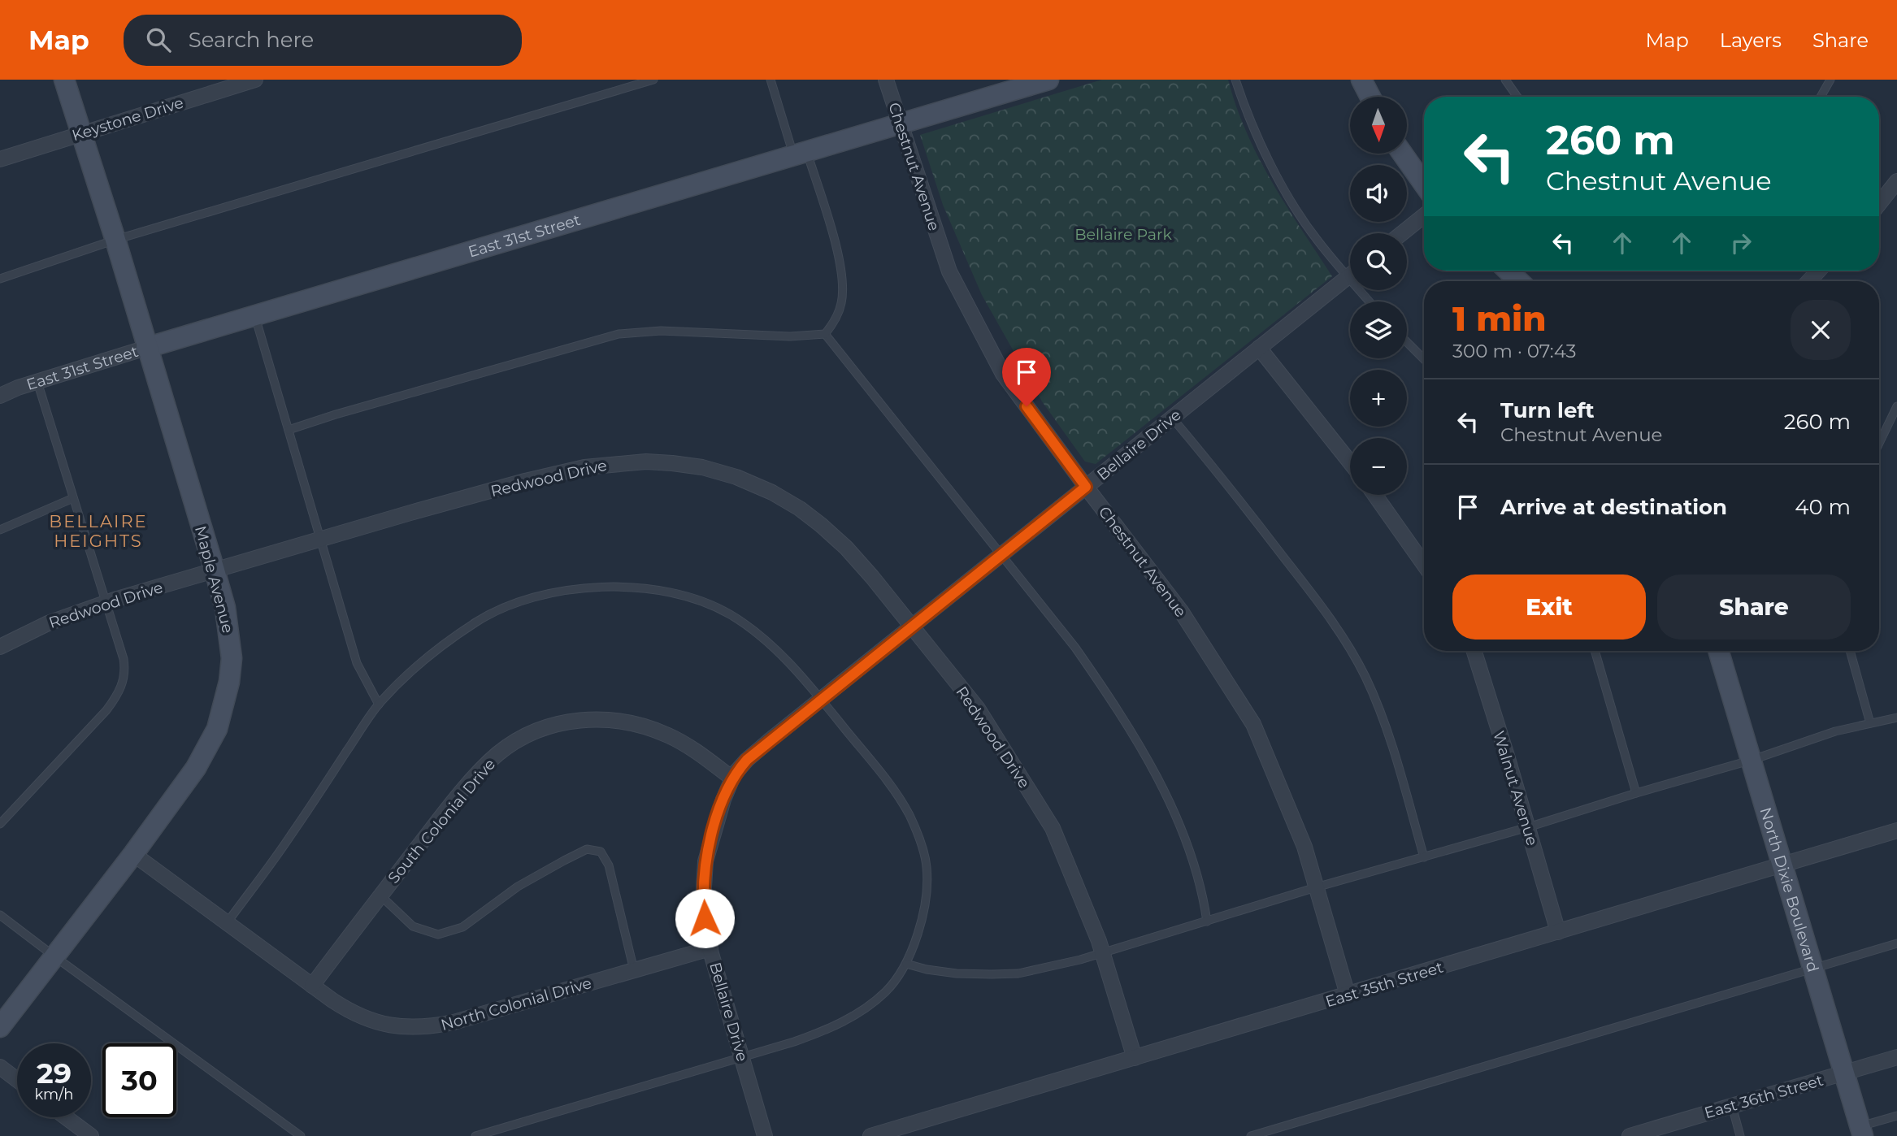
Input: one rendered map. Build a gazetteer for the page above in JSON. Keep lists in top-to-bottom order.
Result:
{
  "streets": {
    "street": [
      "Keystone Drive",
      "Chestnut Avenue",
      "East 31st Street",
      "Bellaire Drive",
      "Redwood Drive",
      "Maple Avenue",
      "Walnut Avenue",
      "South Colonial Drive",
      "North Dixie Boulevard",
      "East 35th Street",
      "North Colonial Drive",
      "East 36th Street"
    ]
  },
  "crossings": [
    ["Keystone Drive", "Maple Avenue"],
    ["Chestnut Avenue", "East 31st Street"],
    ["Chestnut Avenue", "Bellaire Drive"],
    ["Chestnut Avenue", "East 35th Street"],
    ["East 31st Street", "Maple Avenue"],
    ["Bellaire Drive", "Redwood Drive"],
    ["Bellaire Drive", "South Colonial Drive"],
    ["Bellaire Drive", "North Colonial Drive"],
    ["Redwood Drive", "Maple Avenue"],
    ["Redwood Drive", "East 35th Street"],
    ["Maple Avenue", "North Colonial Drive"],
    ["Walnut Avenue", "East 35th Street"],
    ["South Colonial Drive", "North Colonial Drive"],
    ["North Dixie Boulevard", "East 35th Street"],
    ["North Dixie Boulevard", "East 36th Street"]
  ],
  "districts": ["BELLAIRE HEIGHTS"],
  "parks": ["Bellaire Park"],
  "north": "bottom",
  "page": {
    "header": "Map",
    "search": "Search here",
    "nav": ["Map", "Layers", "Share"],
    "map_buttons": ["+", "−"],
    "turn": ["260 m", "Chestnut Avenue"],
    "heading": ["1 min", "300 m · 07:43"],
    "list": [
      {
        "name": "Turn left",
        "note": "Chestnut Avenue",
        "value": "260 m"
      },
      {
        "name": "Arrive at destination",
        "value": "40 m"
      }
    ],
    "buttons": ["Exit", "Share"],
    "speed": "29 km/h",
    "limit": "30"
  }
}
